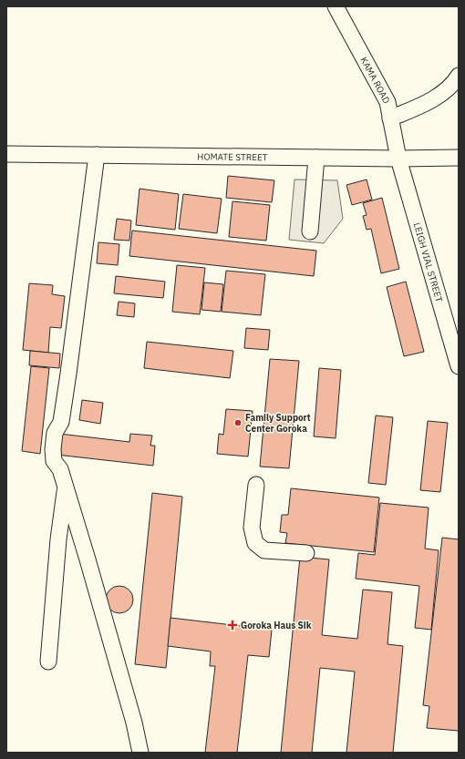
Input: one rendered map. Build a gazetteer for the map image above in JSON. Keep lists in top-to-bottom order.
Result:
{
  "streets": {
    "street": ["KAMA ROAD", "HOMATE STREET", "LEIGH VIAL STREET"]
  },
  "crossings": [
    ["KAMA ROAD", "HOMATE STREET"],
    ["KAMA ROAD", "LEIGH VIAL STREET"],
    ["HOMATE STREET", "LEIGH VIAL STREET"]
  ],
  "places": {
    "other": ["Family Support Center Goroka"],
    "health": ["Goroka Haus Sik"]
  }
}
